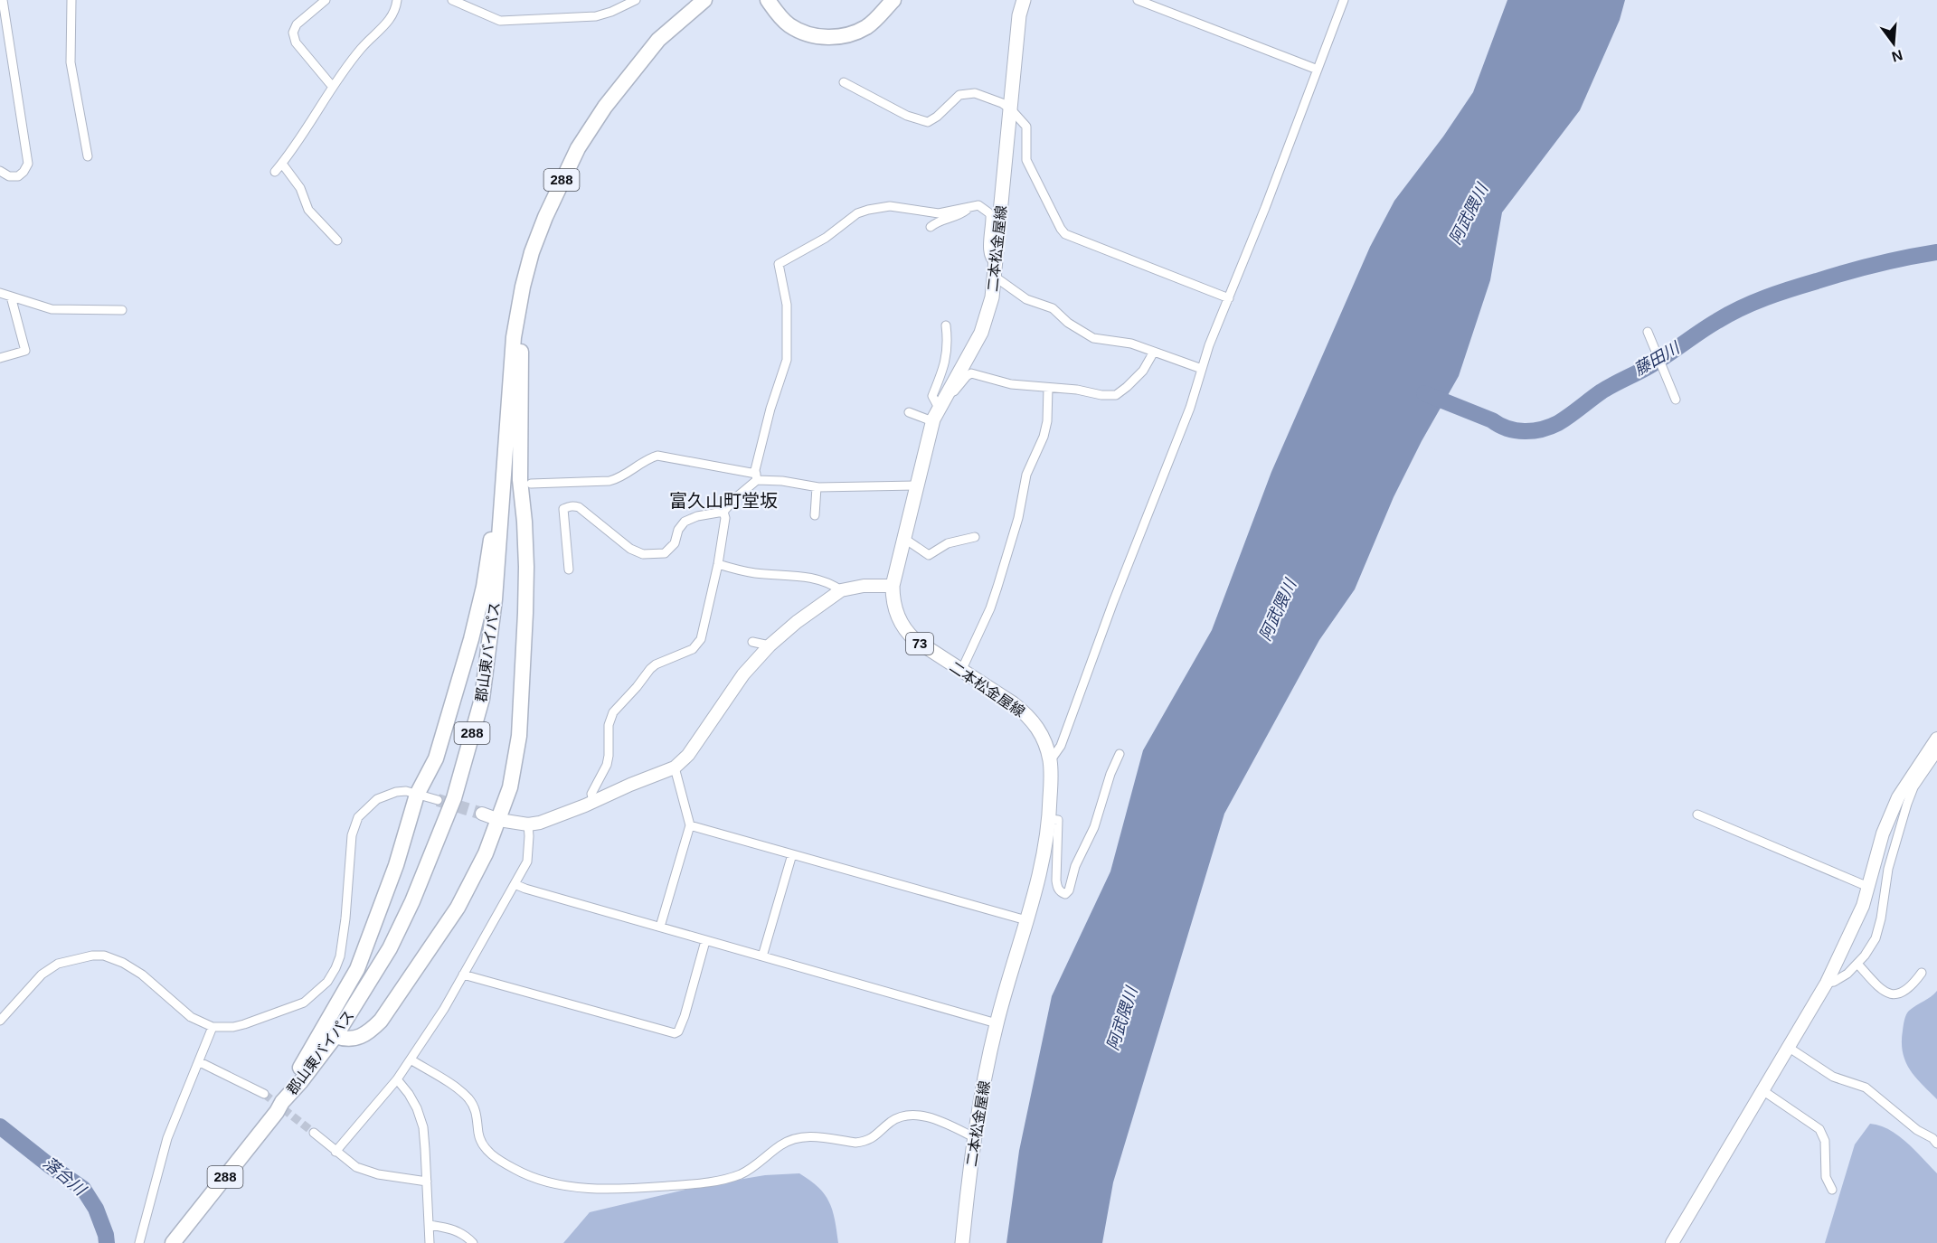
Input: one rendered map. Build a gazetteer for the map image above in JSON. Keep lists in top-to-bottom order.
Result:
{
  "streets": {
    "highway": ["288", "郡山東バイパス"],
    "main road": ["二本松金屋線", "73"]
  },
  "districts": ["富久山町堂坂"],
  "water": ["阿武隈川", "藤田川", "落合川"],
  "north": "bottom"
}
